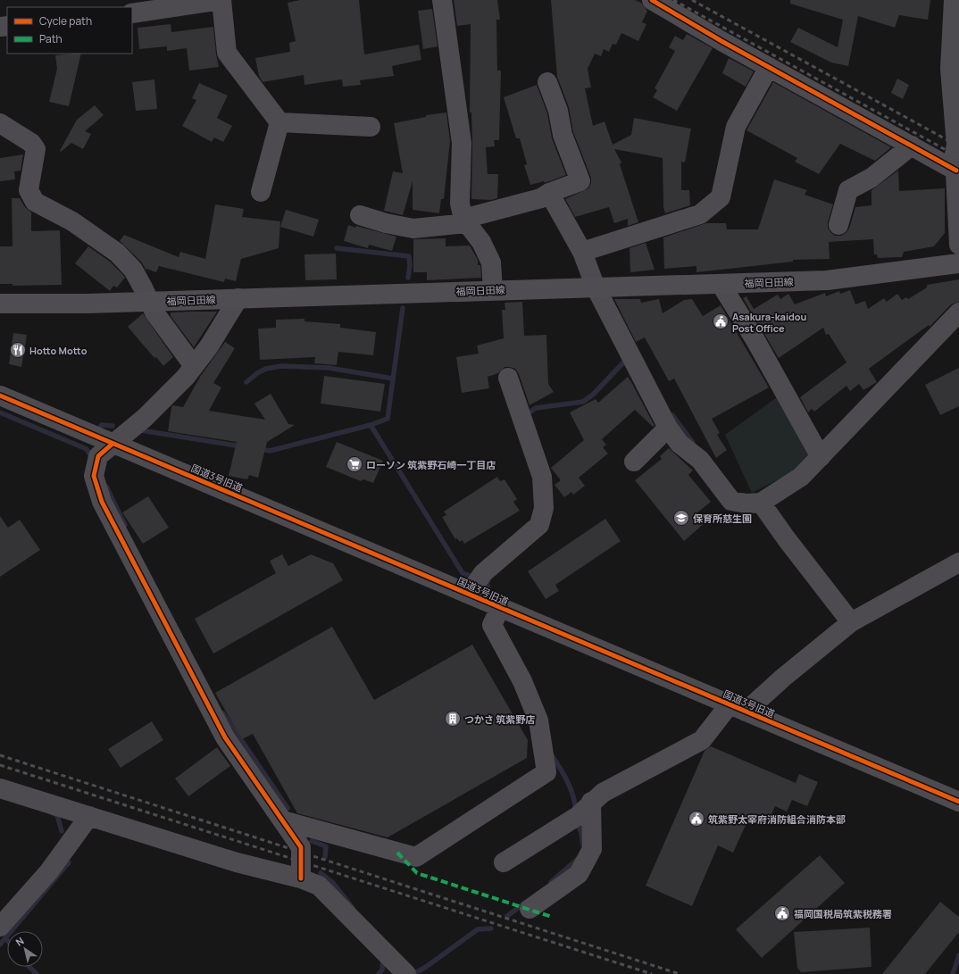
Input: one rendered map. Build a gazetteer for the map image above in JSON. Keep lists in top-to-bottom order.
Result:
{
  "streets": {
    "main road": ["福岡日田線"],
    "street": ["国道3号旧道"]
  },
  "places": {
    "public building": ["Asakura-kaidou Post Office", "筑紫野太宰府消防組合消防本部", "福岡国税局筑紫税務署"],
    "restaurant": ["Hotto Motto"],
    "supermarket": ["ローソン 筑紫野石崎一丁目店"],
    "school or university": ["保育所慈生園"],
    "building": ["つかさ 筑紫野店"]
  },
  "legend": ["Cycle path", "Path"],
  "north": "top left"
}
